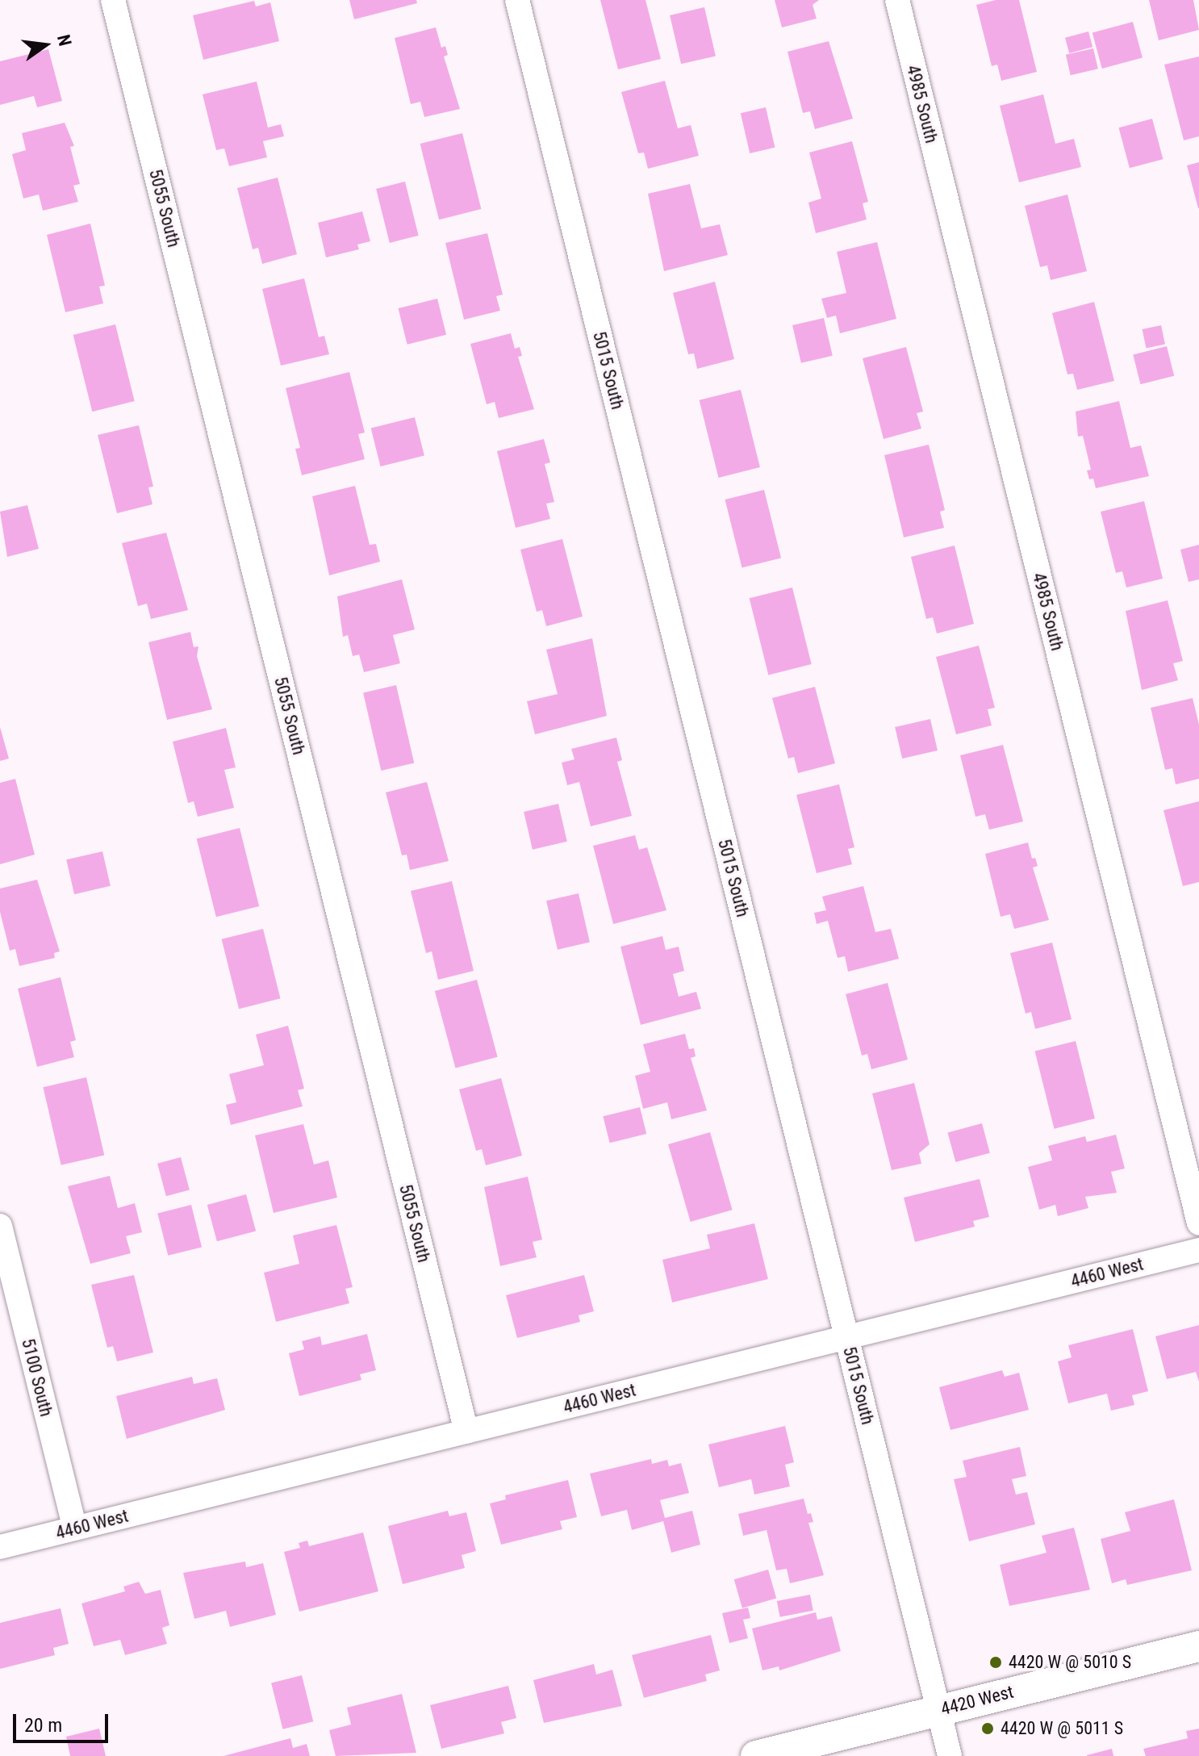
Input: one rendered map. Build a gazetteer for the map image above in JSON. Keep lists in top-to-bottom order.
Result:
{
  "streets": {
    "street": [
      "4985 South",
      "5055 South",
      "5015 South",
      "4460 West",
      "5100 South",
      "4420 West"
    ]
  },
  "crossings": [
    ["5055 South", "4460 West"],
    ["5015 South", "4460 West"],
    ["5015 South", "4420 West"],
    ["4460 West", "5100 South"]
  ],
  "places": ["4420 W @ 5010 S", "4420 W @ 5011 S"],
  "scale_bar": "20 m",
  "north": "right"
}
